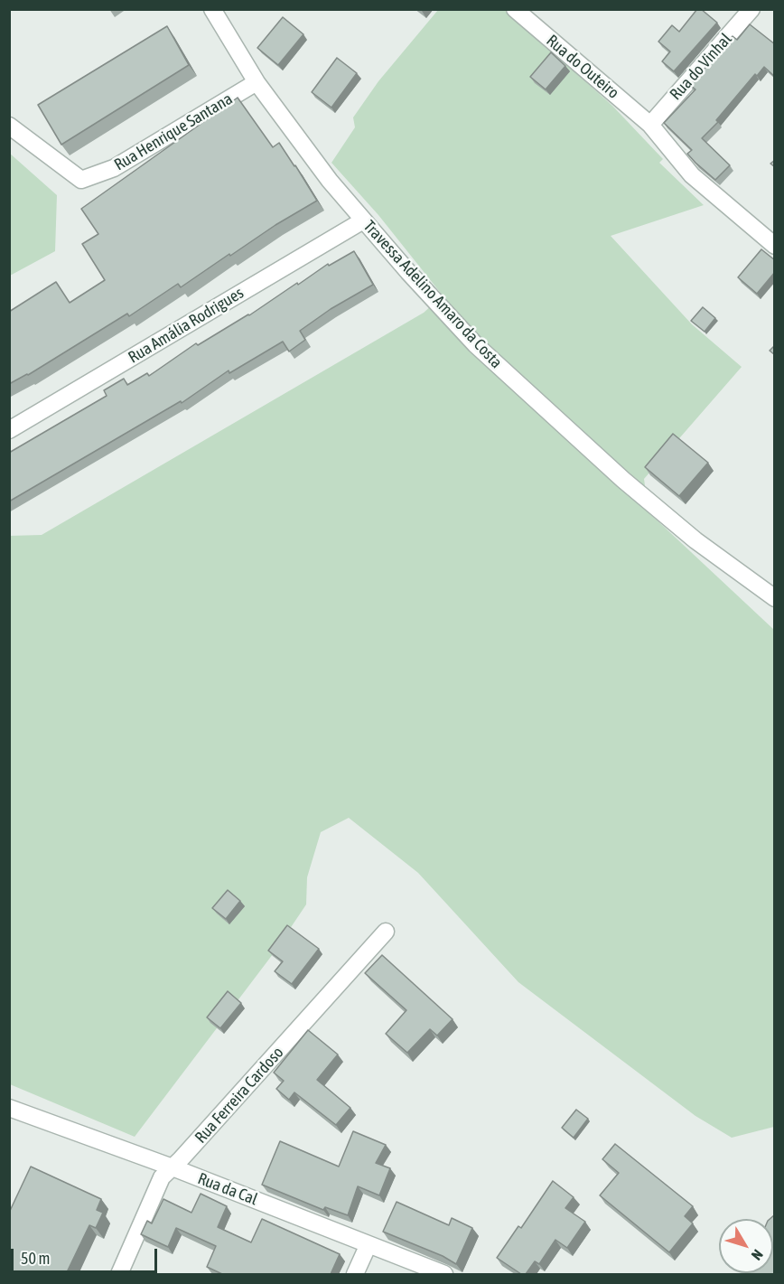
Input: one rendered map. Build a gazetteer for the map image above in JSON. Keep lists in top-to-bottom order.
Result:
{
  "streets": {
    "street": [
      "Rua do Outeiro",
      "Rua do Vinhal",
      "Rua Henrique Santana",
      "Travessa Adelino Amaro da Costa",
      "Rua Amália Rodrigues",
      "Rua Ferreira Cardoso",
      "Rua da Cal"
    ]
  },
  "crossings": [
    ["Rua do Outeiro", "Rua do Vinhal"],
    ["Rua Henrique Santana", "Travessa Adelino Amaro da Costa"],
    ["Travessa Adelino Amaro da Costa", "Rua Amália Rodrigues"],
    ["Rua Ferreira Cardoso", "Rua da Cal"]
  ],
  "scale_bar": "50 m",
  "north": "bottom right"
}
